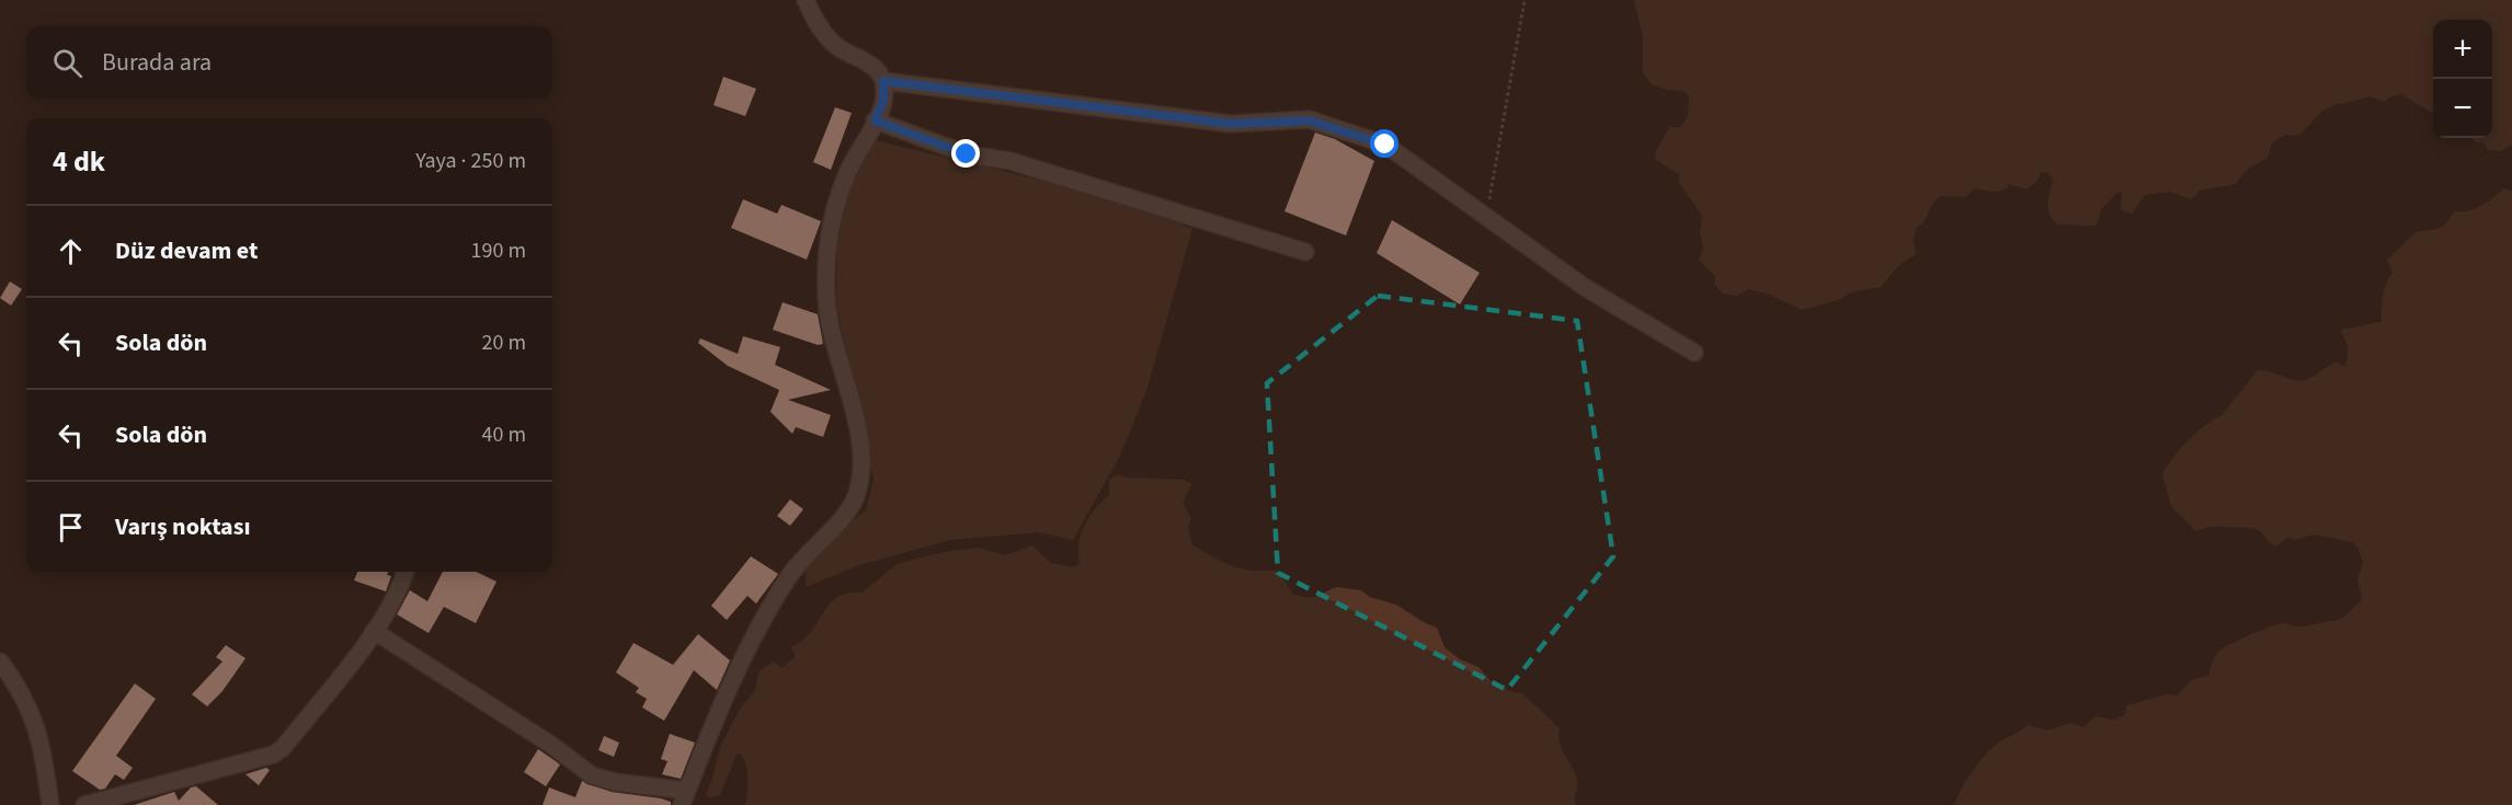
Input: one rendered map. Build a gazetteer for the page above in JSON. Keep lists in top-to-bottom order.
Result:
{
  "page": {
    "map_buttons": ["+", "−"],
    "search": "Burada ara",
    "heading": ["4 dk", "Yaya · 250 m"],
    "list": [
      ["Düz devam et", "190 m"],
      ["Sola dön", "20 m"],
      ["Sola dön", "40 m"],
      "Varış noktası"
    ]
  }
}
